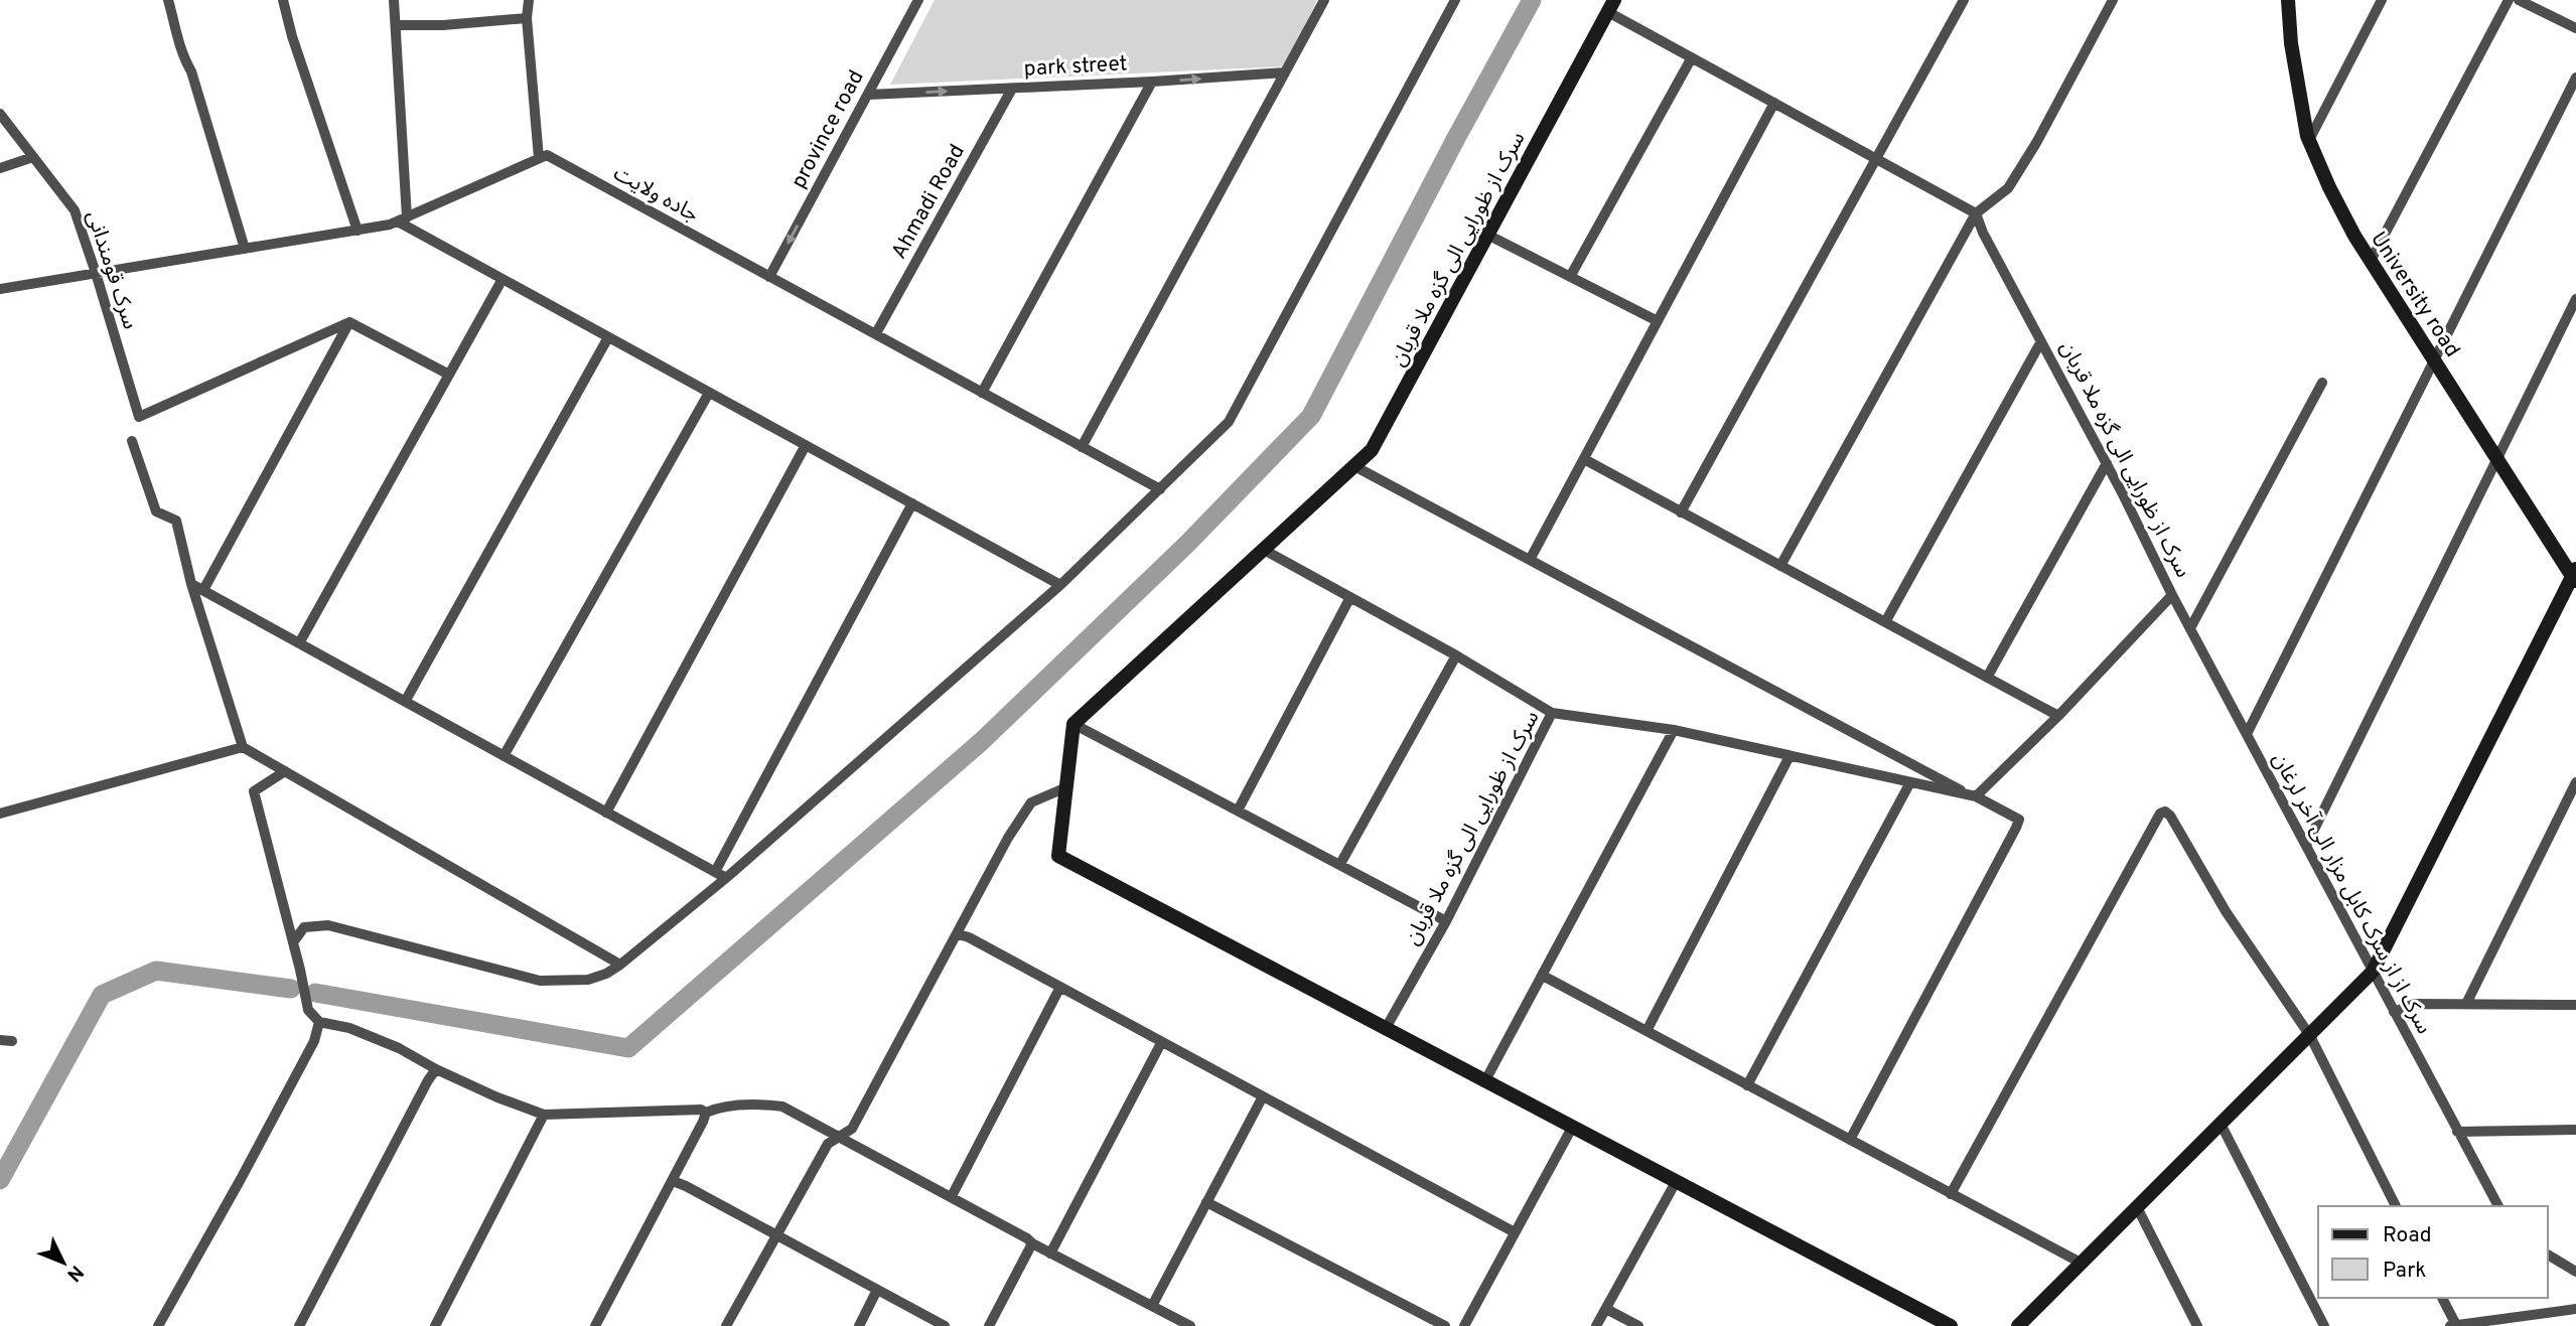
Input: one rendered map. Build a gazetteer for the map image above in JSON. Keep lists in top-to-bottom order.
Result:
{
  "streets": {
    "street": [
      "park street",
      "province road",
      "جاده ولایت",
      "Ahmadi Road",
      "سرک از ظورایی الی گزه ملا قربان",
      "سرک قومندانی",
      "University road",
      "سرک از از سرک کابل مزار الی آخر لرغان"
    ]
  },
  "crossings": [
    ["park street", "province road"],
    ["park street", "Ahmadi Road"],
    ["province road", "جاده ولایت"],
    ["جاده ولایت", "Ahmadi Road"],
    ["سرک از ظورایی الی گزه ملا قربان", "سرک از از سرک کابل مزار الی آخر لرغان"]
  ],
  "one_way": ["park street", "province road"],
  "legend": ["Road", "Park"],
  "north": "bottom right"
}
